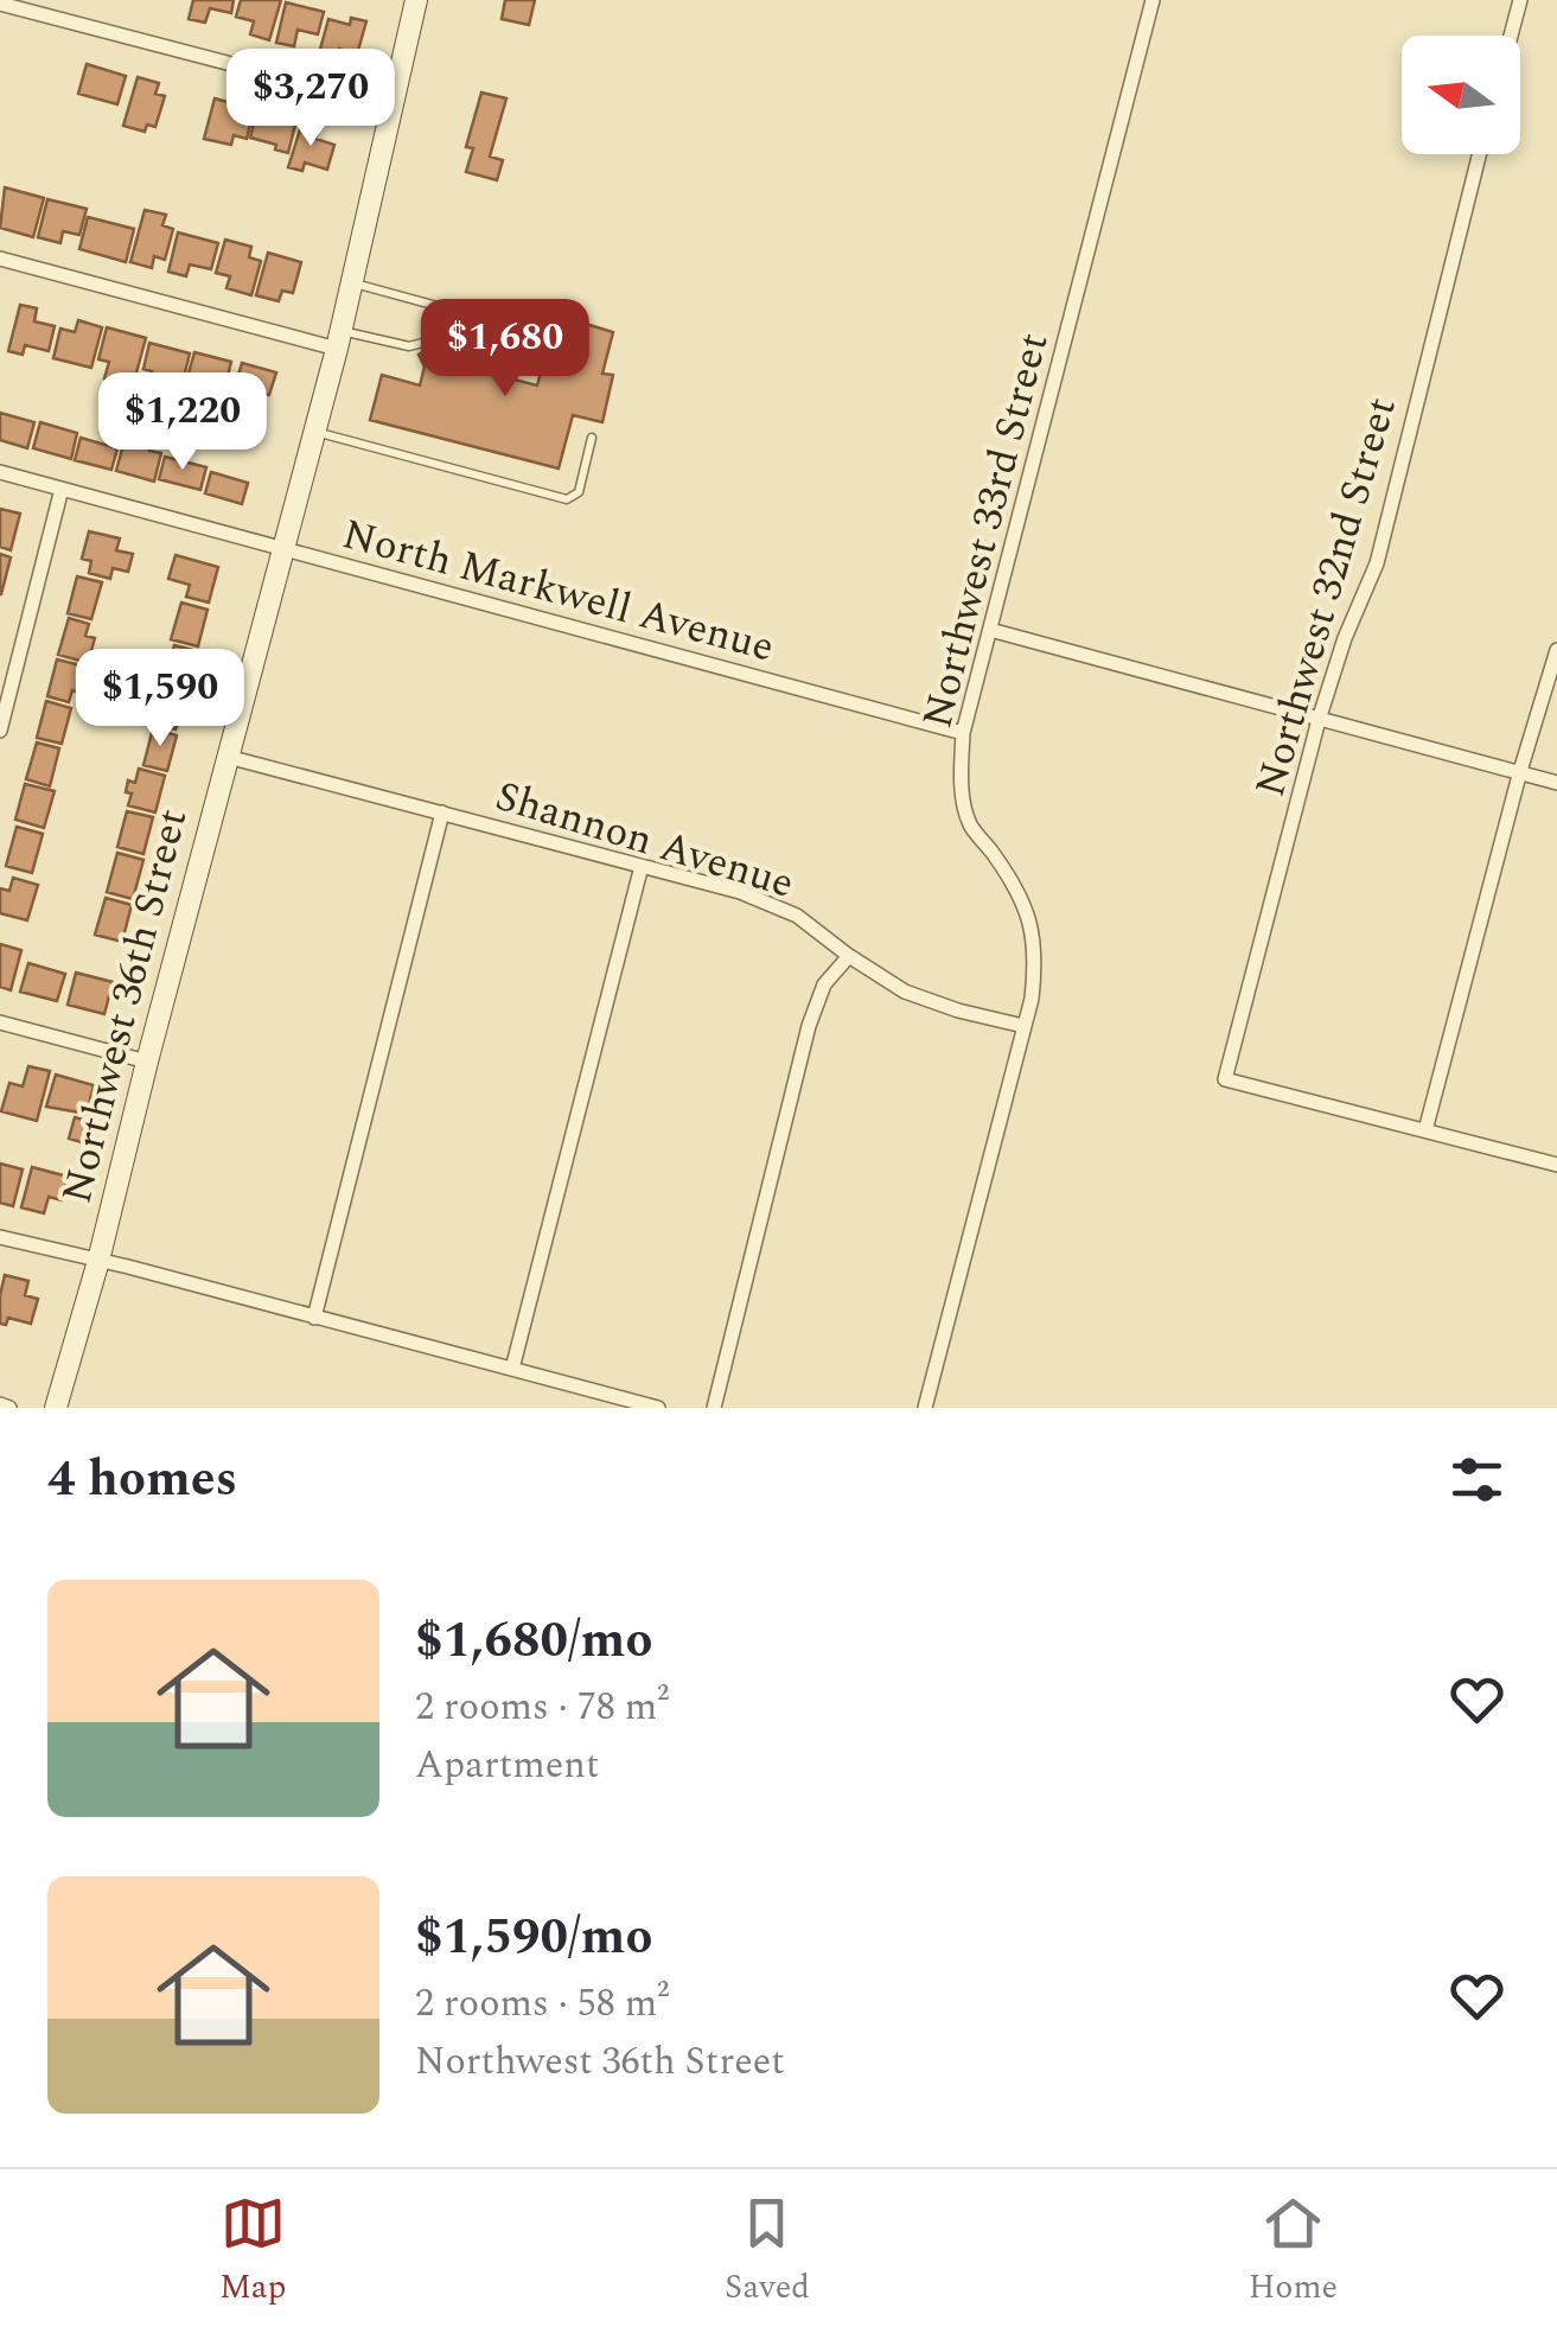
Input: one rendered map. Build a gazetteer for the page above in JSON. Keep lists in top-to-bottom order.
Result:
{
  "streets": {
    "street": [
      "Northwest 33rd Street",
      "North Markwell Avenue",
      "Northwest 32nd Street",
      "Shannon Avenue",
      "Northwest 36th Street"
    ]
  },
  "crossings": [
    ["Northwest 33rd Street", "North Markwell Avenue"],
    ["Northwest 33rd Street", "Shannon Avenue"],
    ["North Markwell Avenue", "Northwest 36th Street"],
    ["Shannon Avenue", "Northwest 36th Street"]
  ],
  "north": "left",
  "page": {
    "price": [
      "$3,270",
      "$1,680",
      "$1,220",
      "$1,590"
    ],
    "heading": "4 homes",
    "list": [
      {
        "name": "$1,680/mo",
        "note": "2 rooms · 78 m² · Apartment"
      },
      {
        "name": "$1,590/mo",
        "note": "2 rooms · 58 m² · Northwest 36th Street"
      }
    ],
    "tabs": ["Map", "Saved", "Home"]
  }
}
